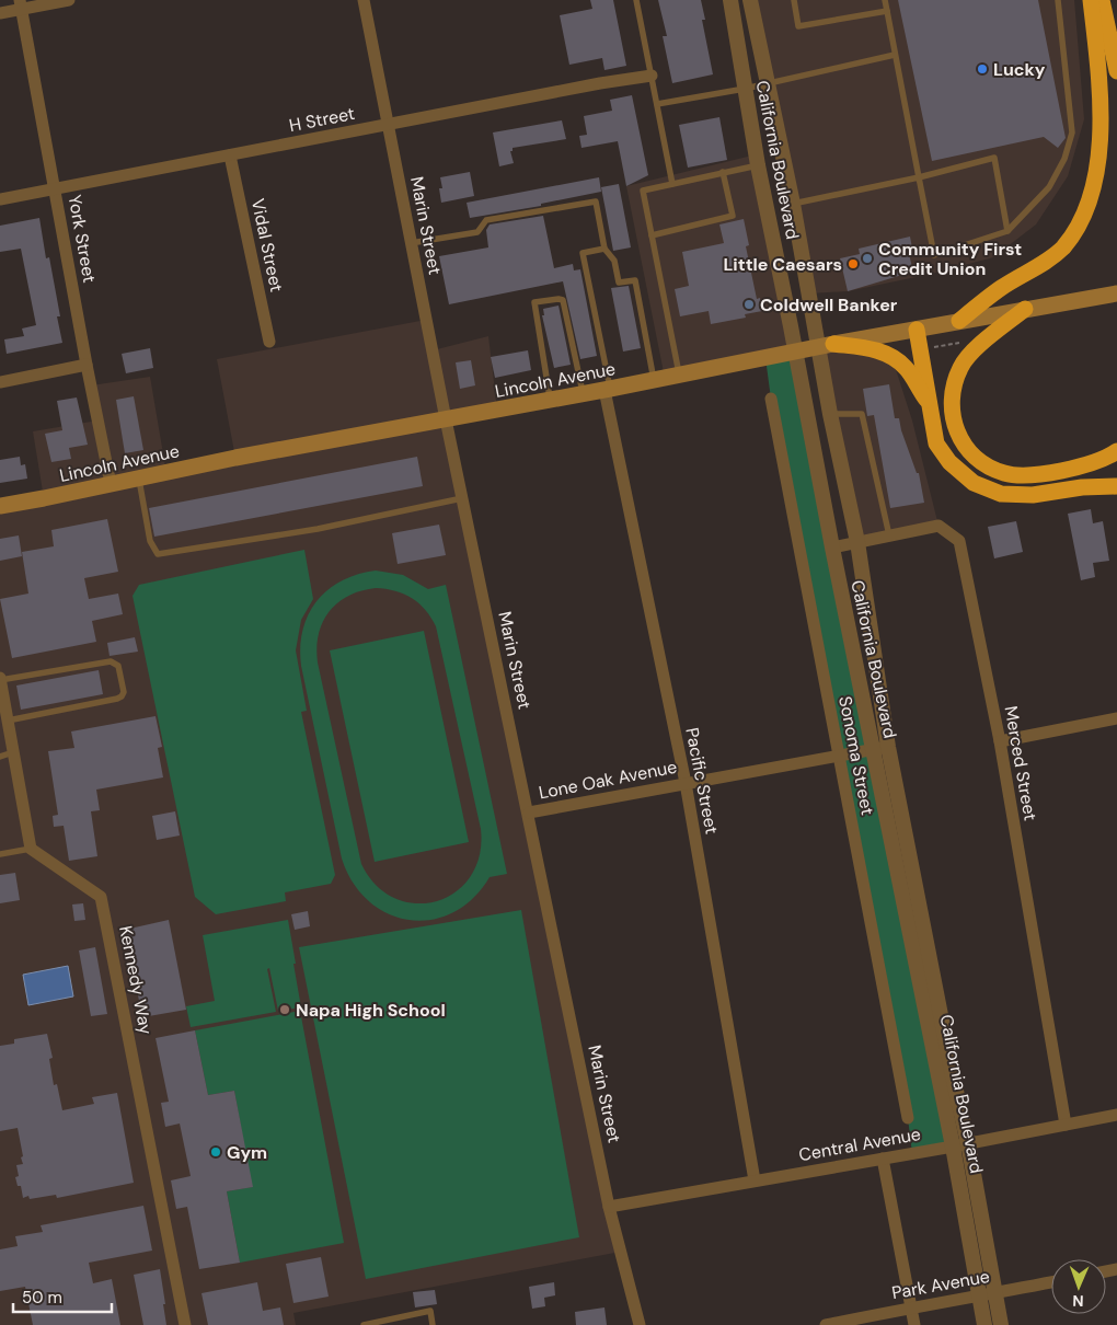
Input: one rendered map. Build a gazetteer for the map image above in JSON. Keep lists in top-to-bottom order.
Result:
{
  "streets": {
    "main road": ["Lincoln Avenue"],
    "street": [
      "H Street",
      "California Boulevard",
      "Marin Street",
      "York Street",
      "Vidal Street",
      "Sonoma Street",
      "Merced Street",
      "Lone Oak Avenue",
      "Pacific Street",
      "Kennedy Way",
      "Central Avenue",
      "Park Avenue"
    ]
  },
  "crossings": [
    ["H Street", "Marin Street"],
    ["H Street", "York Street"],
    ["H Street", "Vidal Street"],
    ["California Boulevard", "Lincoln Avenue"],
    ["California Boulevard", "Merced Street"],
    ["California Boulevard", "Lone Oak Avenue"],
    ["California Boulevard", "Central Avenue"],
    ["California Boulevard", "Park Avenue"],
    ["Marin Street", "Lincoln Avenue"],
    ["Marin Street", "Lone Oak Avenue"],
    ["Marin Street", "Central Avenue"],
    ["York Street", "Lincoln Avenue"],
    ["Lincoln Avenue", "Pacific Street"],
    ["Sonoma Street", "Lone Oak Avenue"],
    ["Merced Street", "Central Avenue"],
    ["Lone Oak Avenue", "Pacific Street"],
    ["Pacific Street", "Central Avenue"]
  ],
  "places": [
    "Lucky",
    "Community First Credit Union",
    "Little Caesars",
    "Coldwell Banker",
    "Napa High School",
    "Gym"
  ],
  "scale_bar": "50 m",
  "north": "bottom"
}
